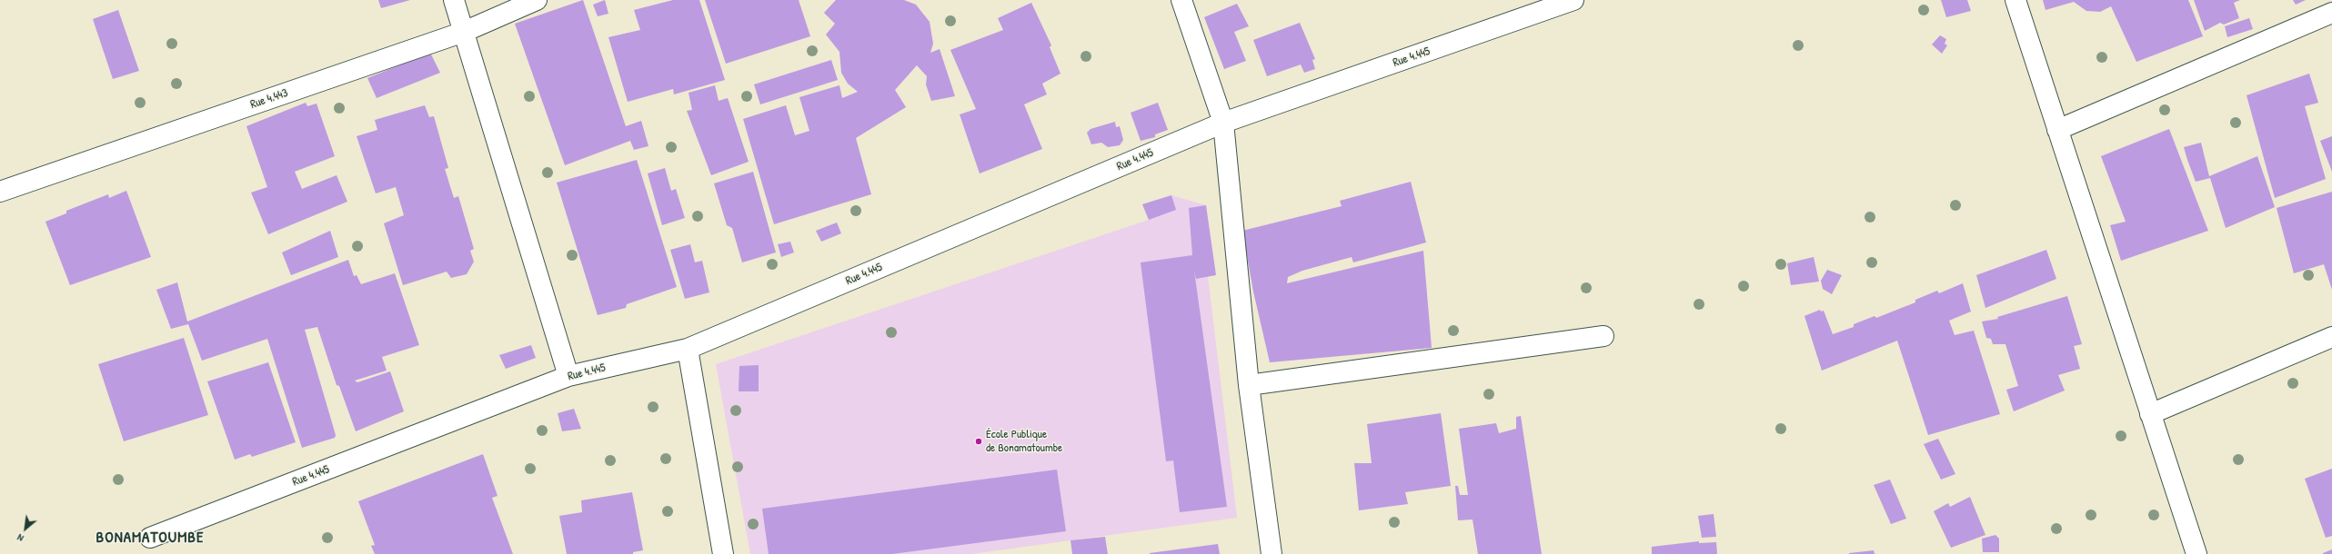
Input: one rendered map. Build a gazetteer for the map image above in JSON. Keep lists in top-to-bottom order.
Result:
{
  "streets": {
    "street": ["Rue 4.445", "Rue 4.443"]
  },
  "districts": ["BONAMATOUMBE"],
  "places": ["École Publique de Bonamatoumbe"],
  "north": "bottom left"
}
